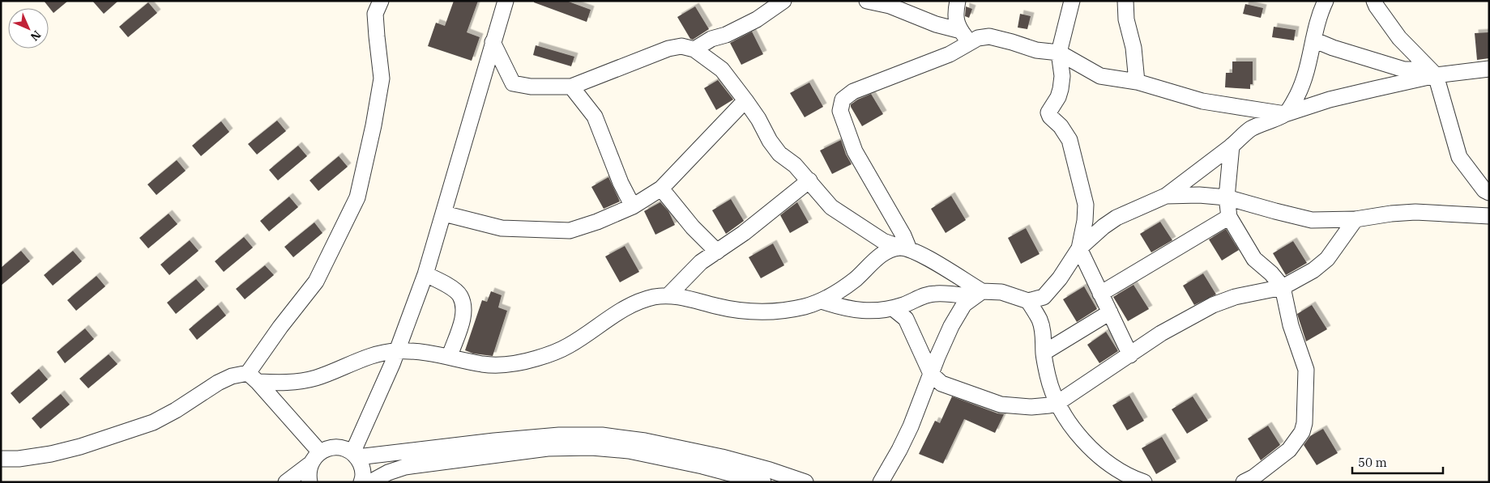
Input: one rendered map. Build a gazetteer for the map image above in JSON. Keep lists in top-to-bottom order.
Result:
{
  "scale_bar": "50 m",
  "north": "bottom right"
}
